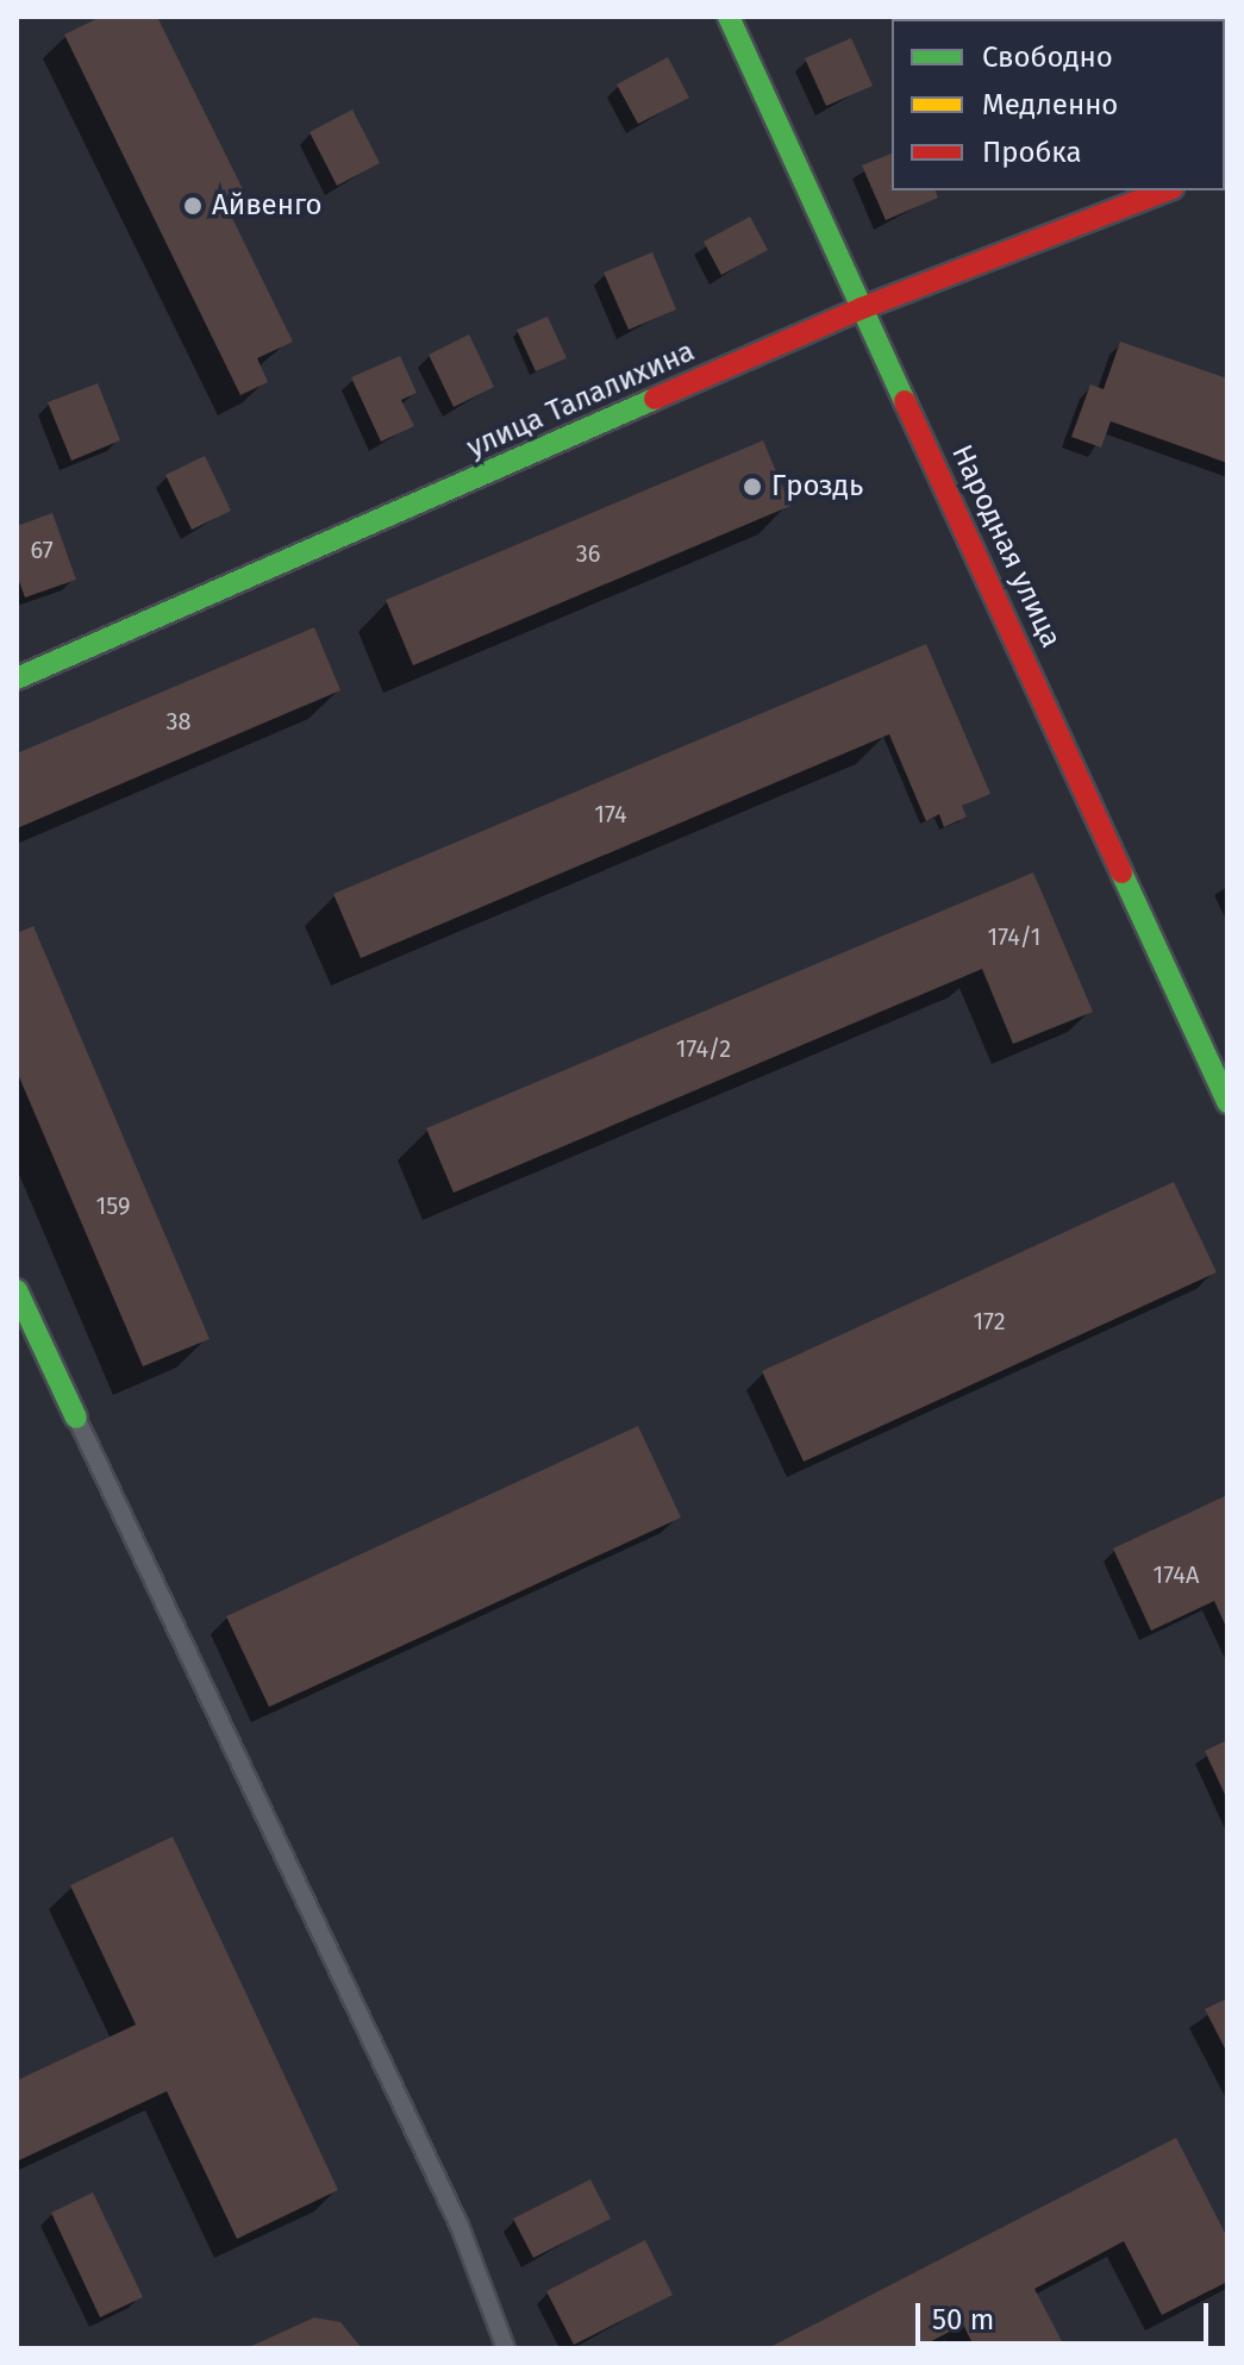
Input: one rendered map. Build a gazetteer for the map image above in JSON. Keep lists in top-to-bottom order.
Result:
{
  "streets": {
    "street": ["улица Талалихина", "Народная улица"]
  },
  "crossings": [
    ["улица Талалихина", "Народная улица"]
  ],
  "places": ["Айвенго", "Гроздь"],
  "house_numbers": [
    "67",
    "36",
    "38",
    "174",
    "174/1",
    "174/2",
    "159",
    "172",
    "174А"
  ],
  "legend": ["Свободно", "Медленно", "Пробка"],
  "scale_bar": "50 m"
}
